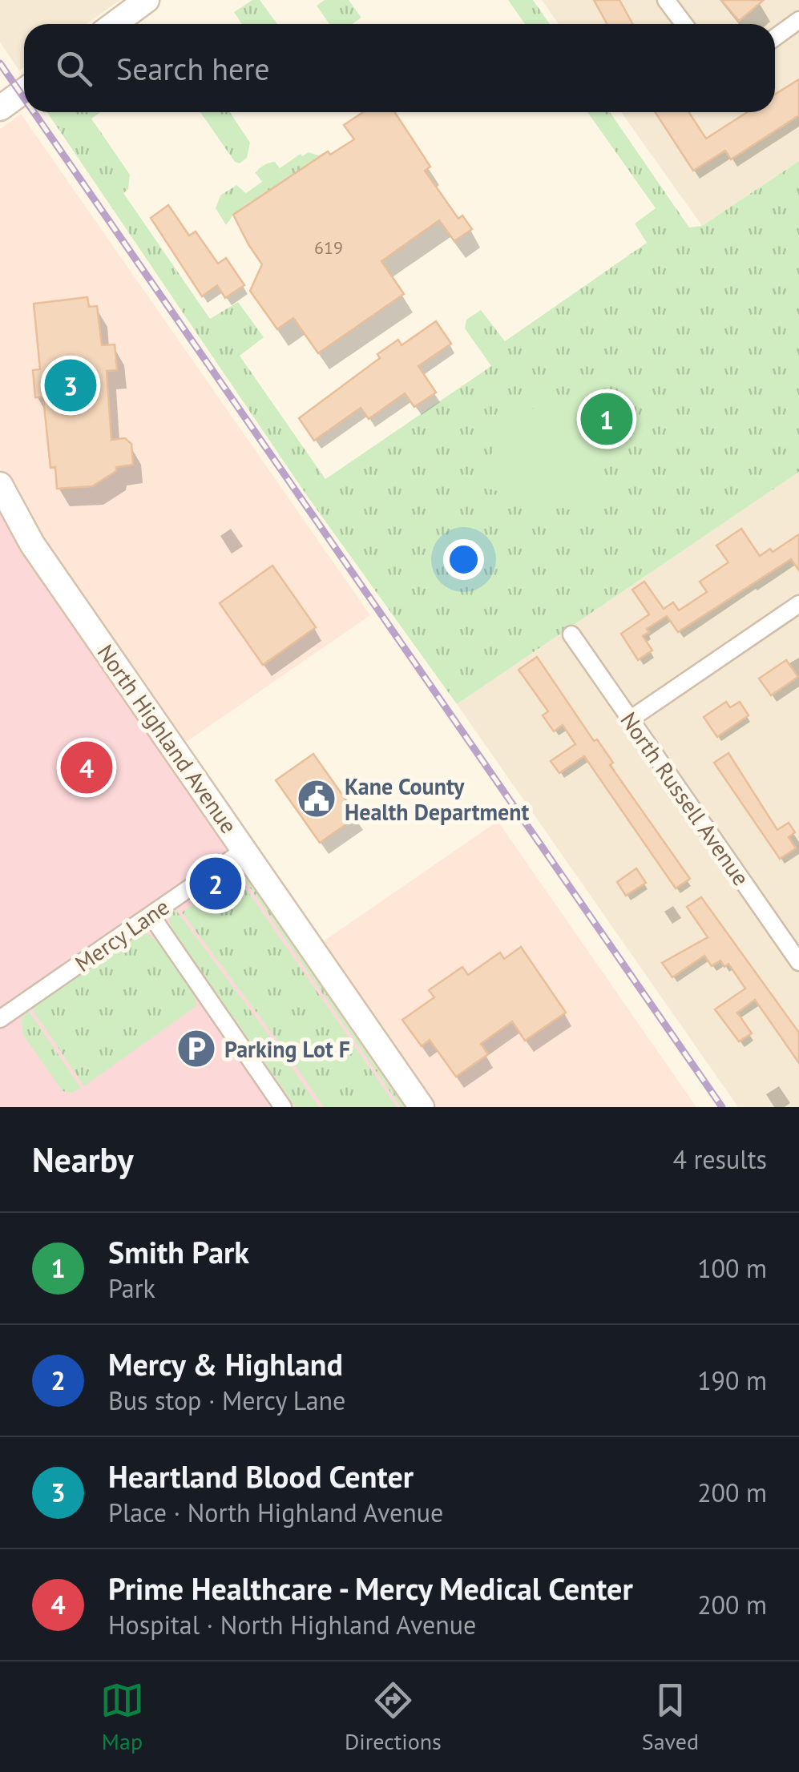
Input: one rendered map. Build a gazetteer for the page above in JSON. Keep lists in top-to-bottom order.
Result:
{
  "streets": {
    "street": ["North Highland Avenue", "North Russell Avenue", "Mercy Lane"]
  },
  "crossings": [
    ["North Highland Avenue", "Mercy Lane"]
  ],
  "places": {
    "public building": ["Kane County Health Department"],
    "parking": ["Parking Lot F"]
  },
  "house_numbers": ["619"],
  "page": {
    "search": "Search here",
    "pins": [
      "3",
      "1",
      "4",
      "2"
    ],
    "heading": ["Nearby", "4 results"],
    "list": [
      {
        "mark": "1",
        "name": "Smith Park",
        "note": "Park",
        "value": "100 m"
      },
      {
        "mark": "2",
        "name": "Mercy & Highland",
        "note": "Bus stop · Mercy Lane",
        "value": "190 m"
      },
      {
        "mark": "3",
        "name": "Heartland Blood Center",
        "note": "Place · North Highland Avenue",
        "value": "200 m"
      },
      {
        "mark": "4",
        "name": "Prime Healthcare - Mercy Medical Center",
        "note": "Hospital · North Highland Avenue",
        "value": "200 m"
      }
    ],
    "nav": ["Map", "Directions", "Saved"]
  }
}
